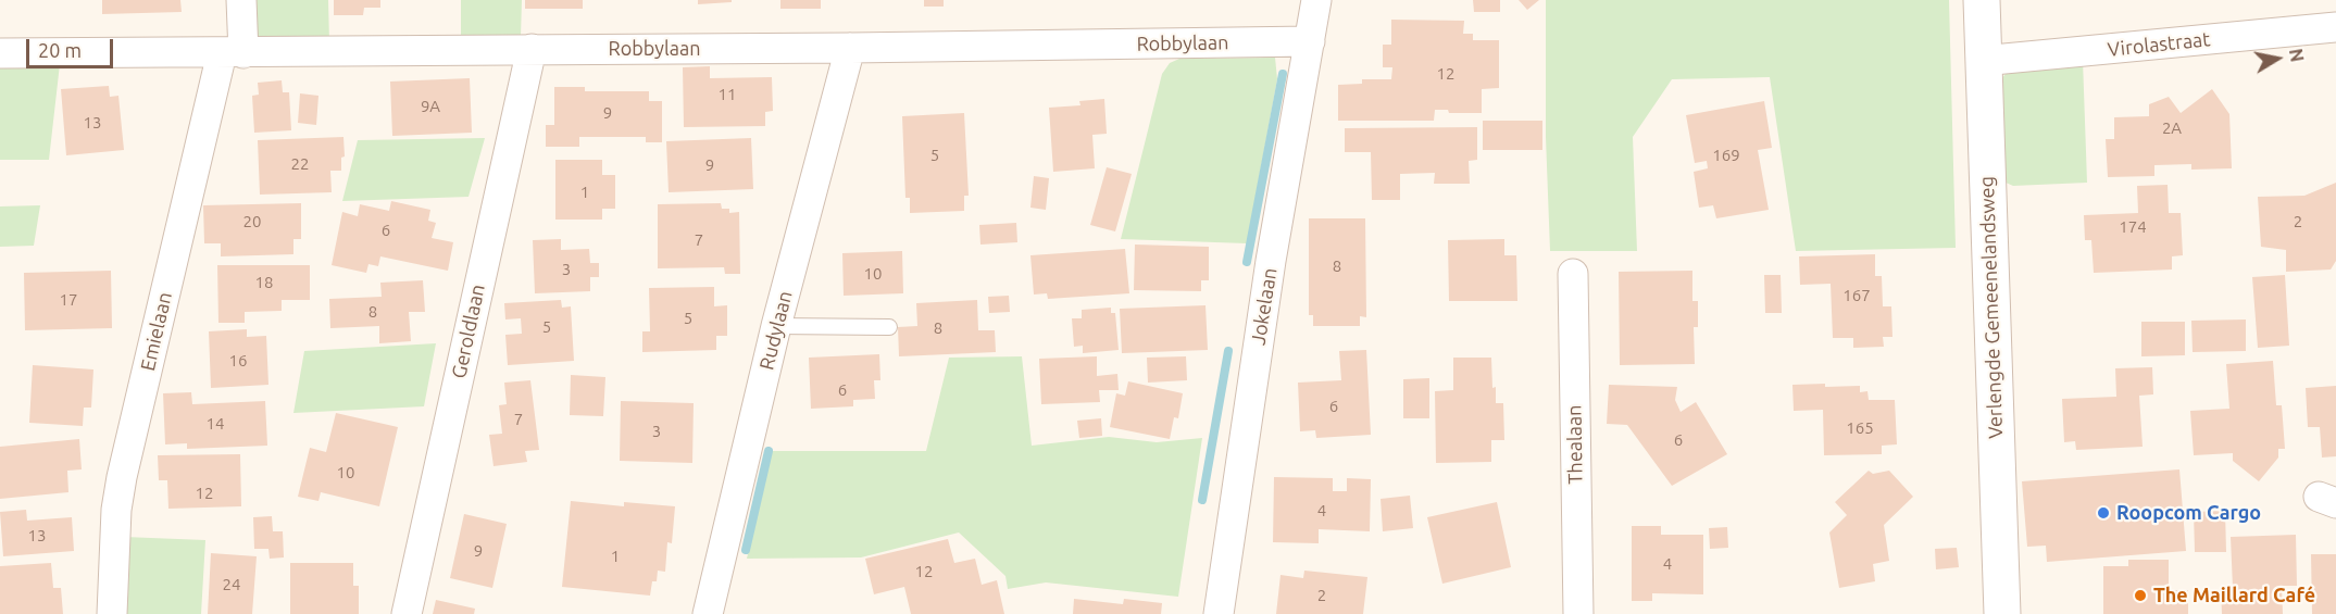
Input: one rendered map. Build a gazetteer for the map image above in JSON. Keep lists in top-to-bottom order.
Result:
{
  "streets": {
    "street": [
      "Robbylaan",
      "Virolastraat",
      "Jokelaan",
      "Verlengde Gemeenelandsweg",
      "Rudylaan",
      "Emielaan",
      "Geroldlaan",
      "Thealaan"
    ]
  },
  "crossings": [
    ["Robbylaan", "Jokelaan"],
    ["Robbylaan", "Rudylaan"],
    ["Robbylaan", "Emielaan"],
    ["Robbylaan", "Geroldlaan"],
    ["Virolastraat", "Verlengde Gemeenelandsweg"]
  ],
  "places": ["Roopcom Cargo", "The Maillard Café"],
  "house_numbers": [
    "12",
    "11",
    "9A",
    "9",
    "13",
    "2A",
    "5",
    "169",
    "22",
    "9",
    "1",
    "20",
    "2",
    "174",
    "6",
    "7",
    "8",
    "3",
    "10",
    "18",
    "167",
    "17",
    "8",
    "5",
    "5",
    "8",
    "16",
    "6",
    "6",
    "7",
    "14",
    "165",
    "3",
    "6",
    "10",
    "12",
    "4",
    "13",
    "9",
    "1",
    "4",
    "12",
    "24",
    "2"
  ],
  "scale_bar": "20 m",
  "north": "right"
}
